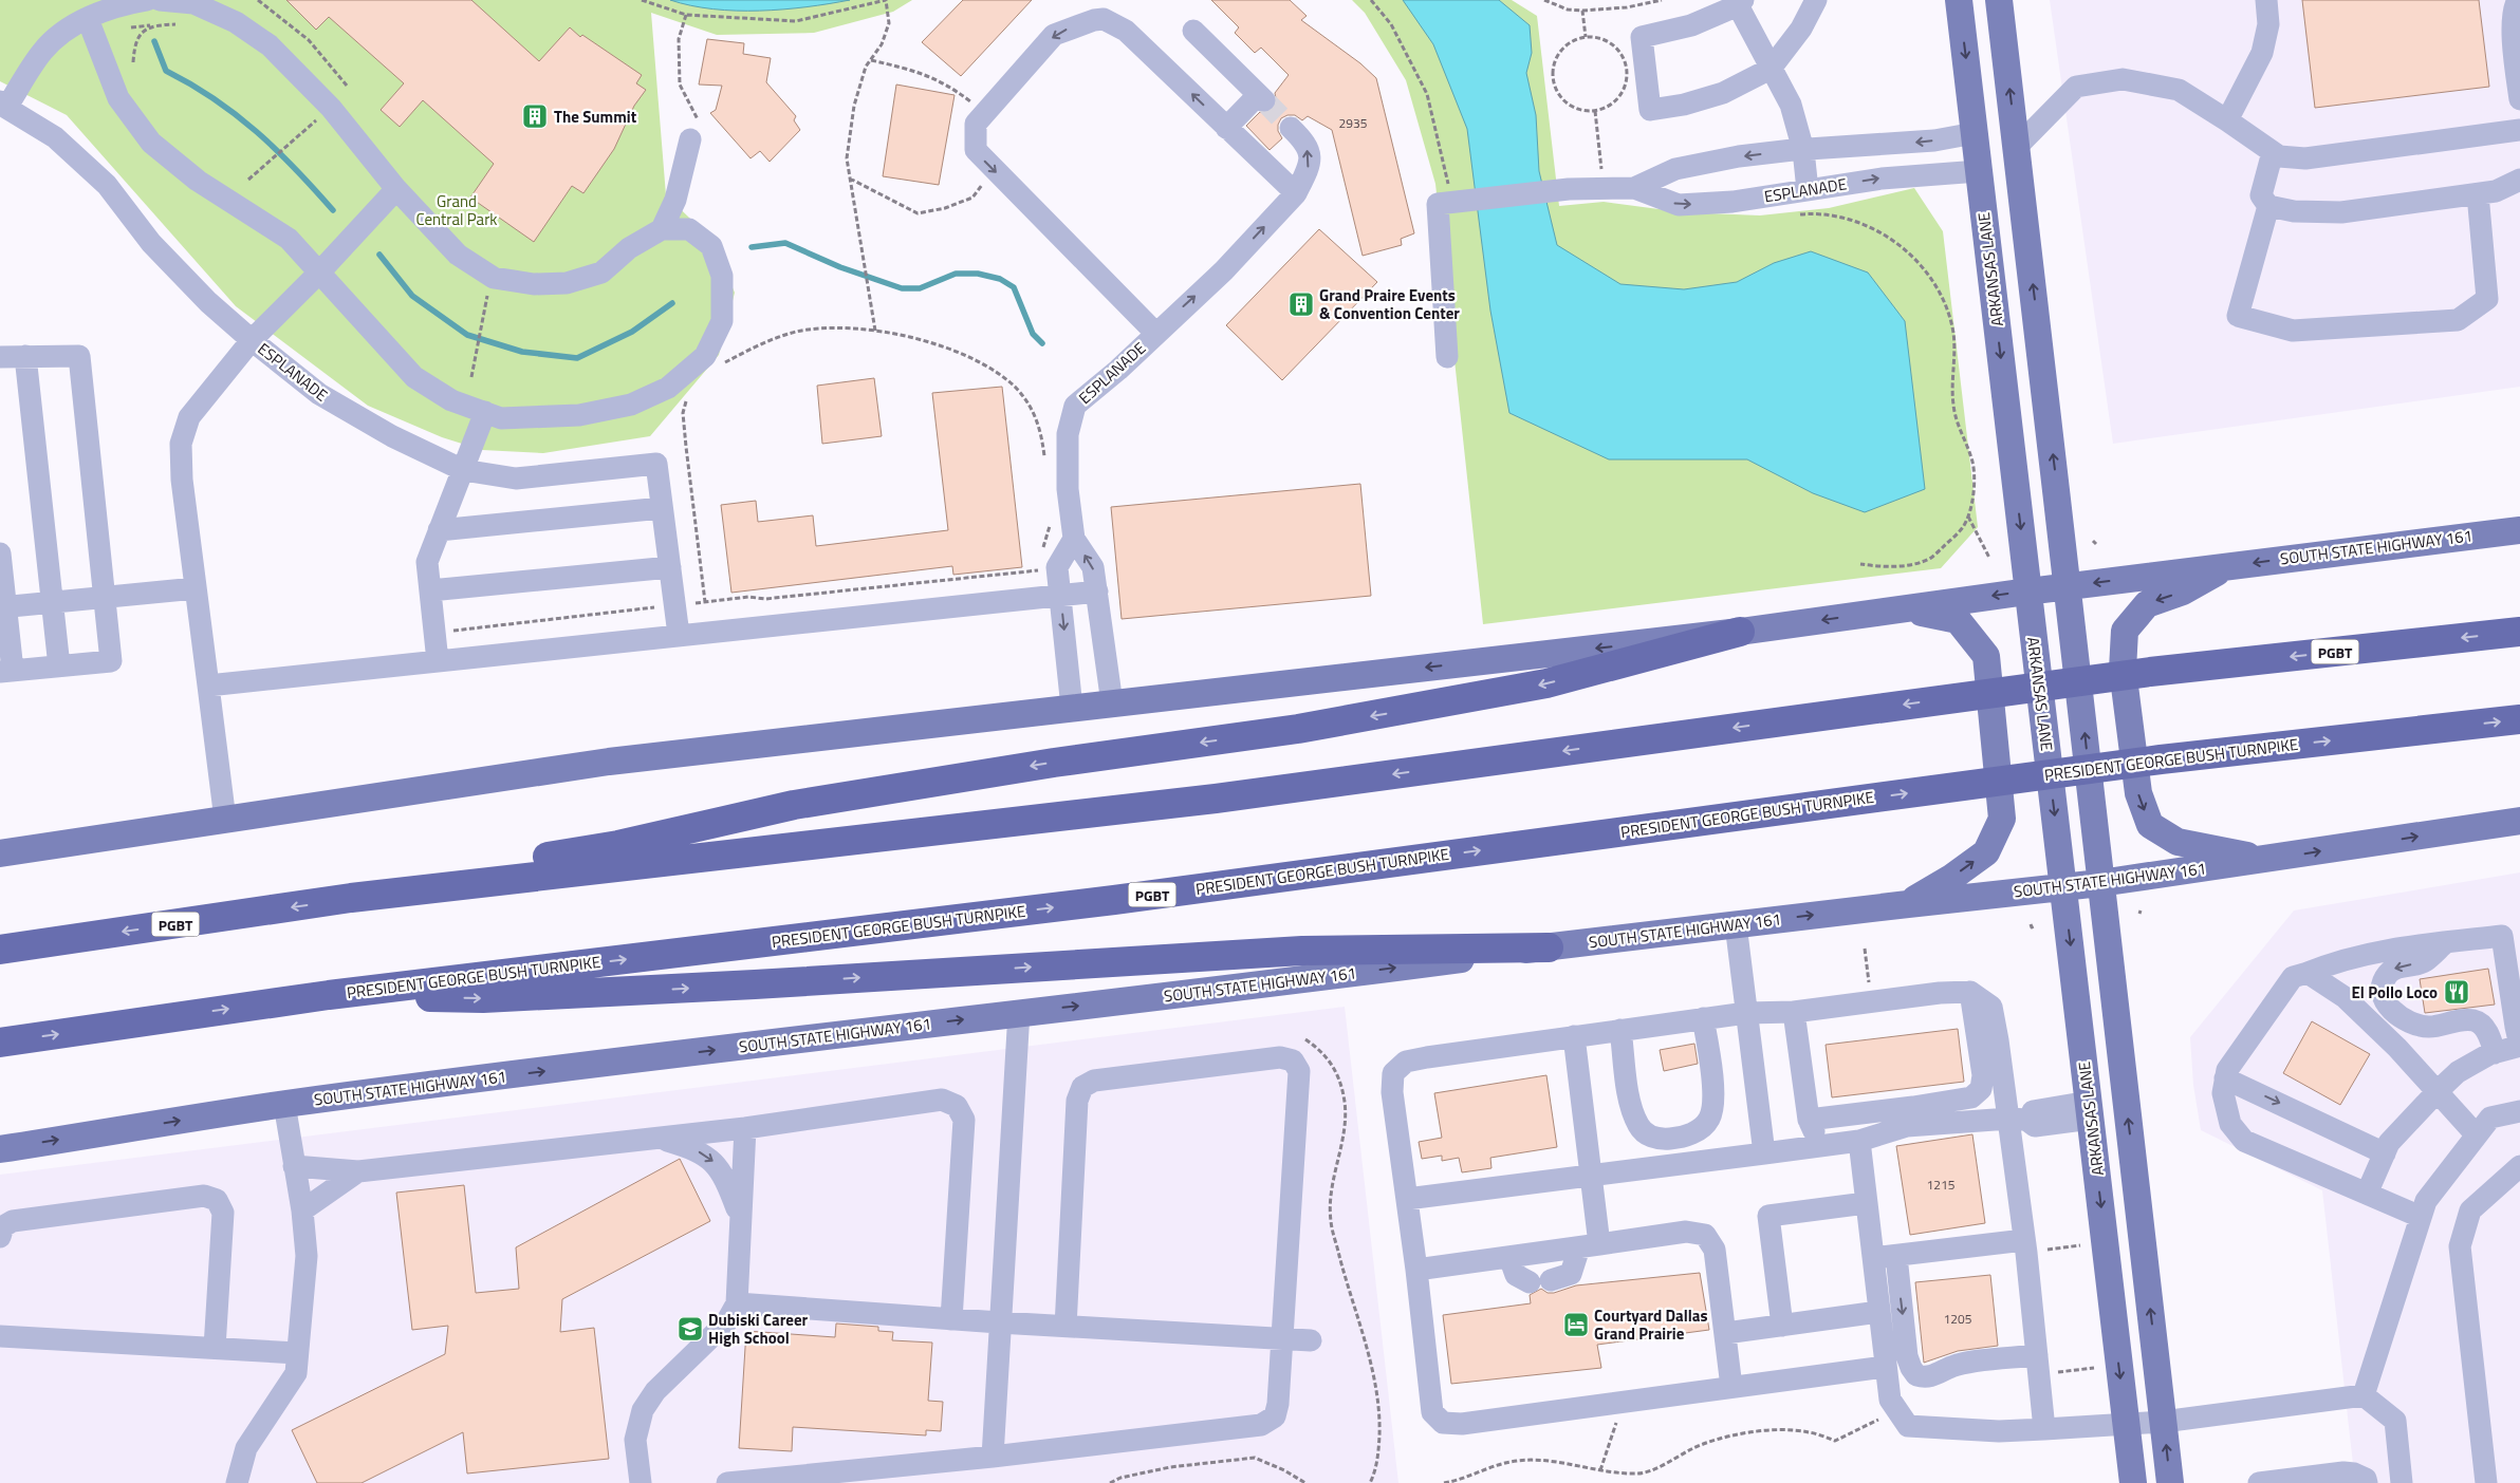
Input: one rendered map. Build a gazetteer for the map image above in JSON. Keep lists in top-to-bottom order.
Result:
{
  "streets": {
    "highway": ["PGBT", "PRESIDENT GEORGE BUSH TURNPIKE"],
    "main road": ["ARKANSAS LANE", "SOUTH STATE HIGHWAY 161"],
    "street": ["ESPLANADE"]
  },
  "crossings": [
    ["ESPLANADE", "ARKANSAS LANE"],
    ["ARKANSAS LANE", "SOUTH STATE HIGHWAY 161"]
  ],
  "parks": ["Grand Central Park"],
  "places": {
    "building": ["The Summit", "Grand Praire Events & Convention Center"],
    "restaurant": ["El Pollo Loco"],
    "hotel": ["Courtyard Dallas Grand Prairie"],
    "school or university": ["Dubiski Career High School"]
  },
  "house_numbers": ["2935", "1215", "1205"]
}
